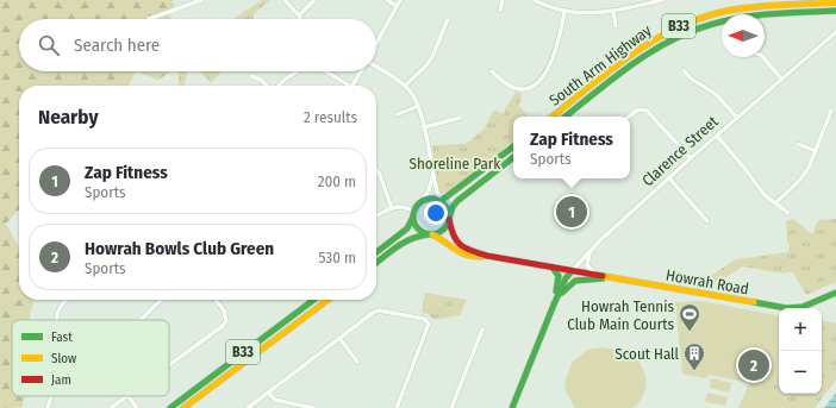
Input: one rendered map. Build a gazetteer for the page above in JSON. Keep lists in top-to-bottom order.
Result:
{
  "streets": {
    "main road": [
      "B33",
      "South Arm Highway",
      "Clarence Street",
      "Howrah Road"
    ]
  },
  "crossings": [
    ["Clarence Street", "Howrah Road"]
  ],
  "parks": ["Shoreline Park"],
  "places": {
    "sports": ["Howrah Tennis Club Main Courts"],
    "building": ["Scout Hall"]
  },
  "legend": ["Fast", "Slow", "Jam"],
  "north": "left",
  "page": {
    "search": "Search here",
    "heading": ["Nearby", "2 results"],
    "popup": ["Zap Fitness", "Sports"],
    "list": [
      {
        "mark": "1",
        "name": "Zap Fitness",
        "note": "Sports",
        "value": "200 m"
      },
      {
        "mark": "2",
        "name": "Howrah Bowls Club Green",
        "note": "Sports",
        "value": "530 m"
      }
    ],
    "pins": ["1", "2"],
    "map_buttons": ["+", "−"]
  }
}
